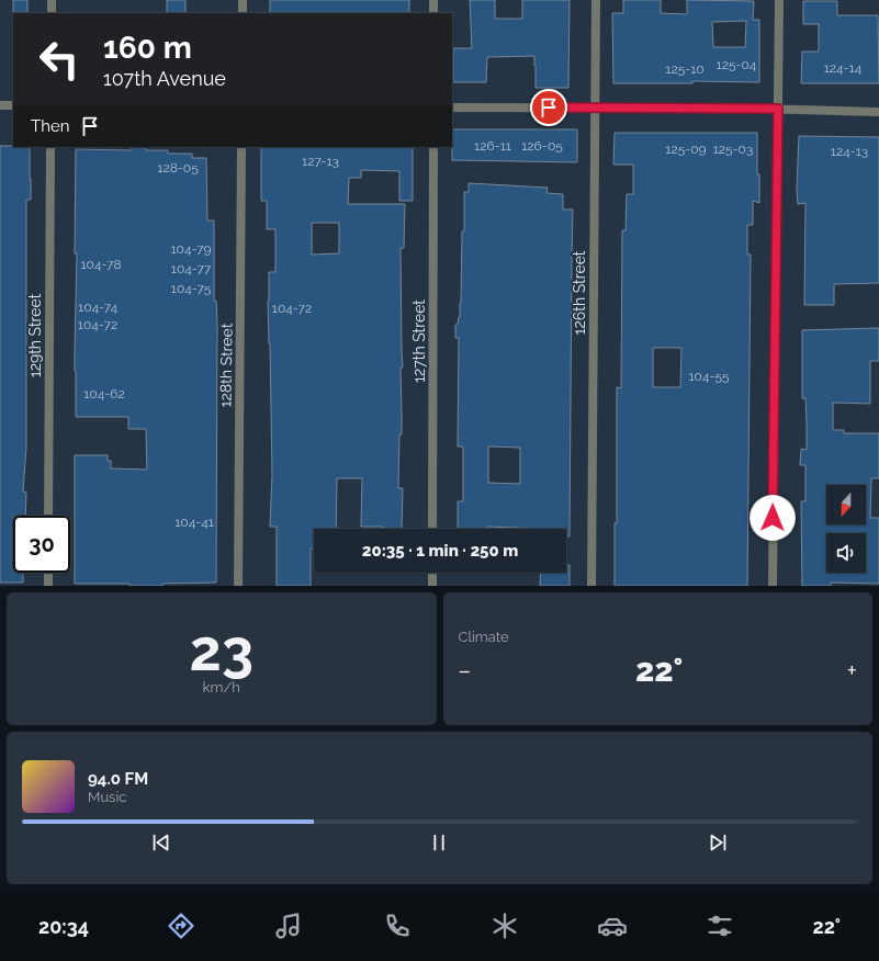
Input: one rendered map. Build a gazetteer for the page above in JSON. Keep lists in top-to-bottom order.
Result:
{
  "streets": {
    "street": [
      "126th Street",
      "129th Street",
      "127th Street",
      "128th Street"
    ]
  },
  "house_numbers": [
    "125-04",
    "124-14",
    "125-10",
    "126-11",
    "126-05",
    "125-09",
    "125-03",
    "124-13",
    "127-13",
    "128-05",
    "104-79",
    "104-78",
    "104-77",
    "104-75",
    "104-74",
    "104-72",
    "104-72",
    "104-55",
    "104-62",
    "104-41"
  ],
  "north": "bottom",
  "page": {
    "turn": ["160 m", "107th Avenue"],
    "then": "Then",
    "limit": "30",
    "trip": "20:35 · 1 min · 250 m",
    "tile": [
      ["23", "km/h"],
      "Climate"
    ],
    "heat": ["−", "22°", "+"],
    "song": ["94.0 FM", "Music"],
    "tabs": ["20:34", "22°"]
  }
}
